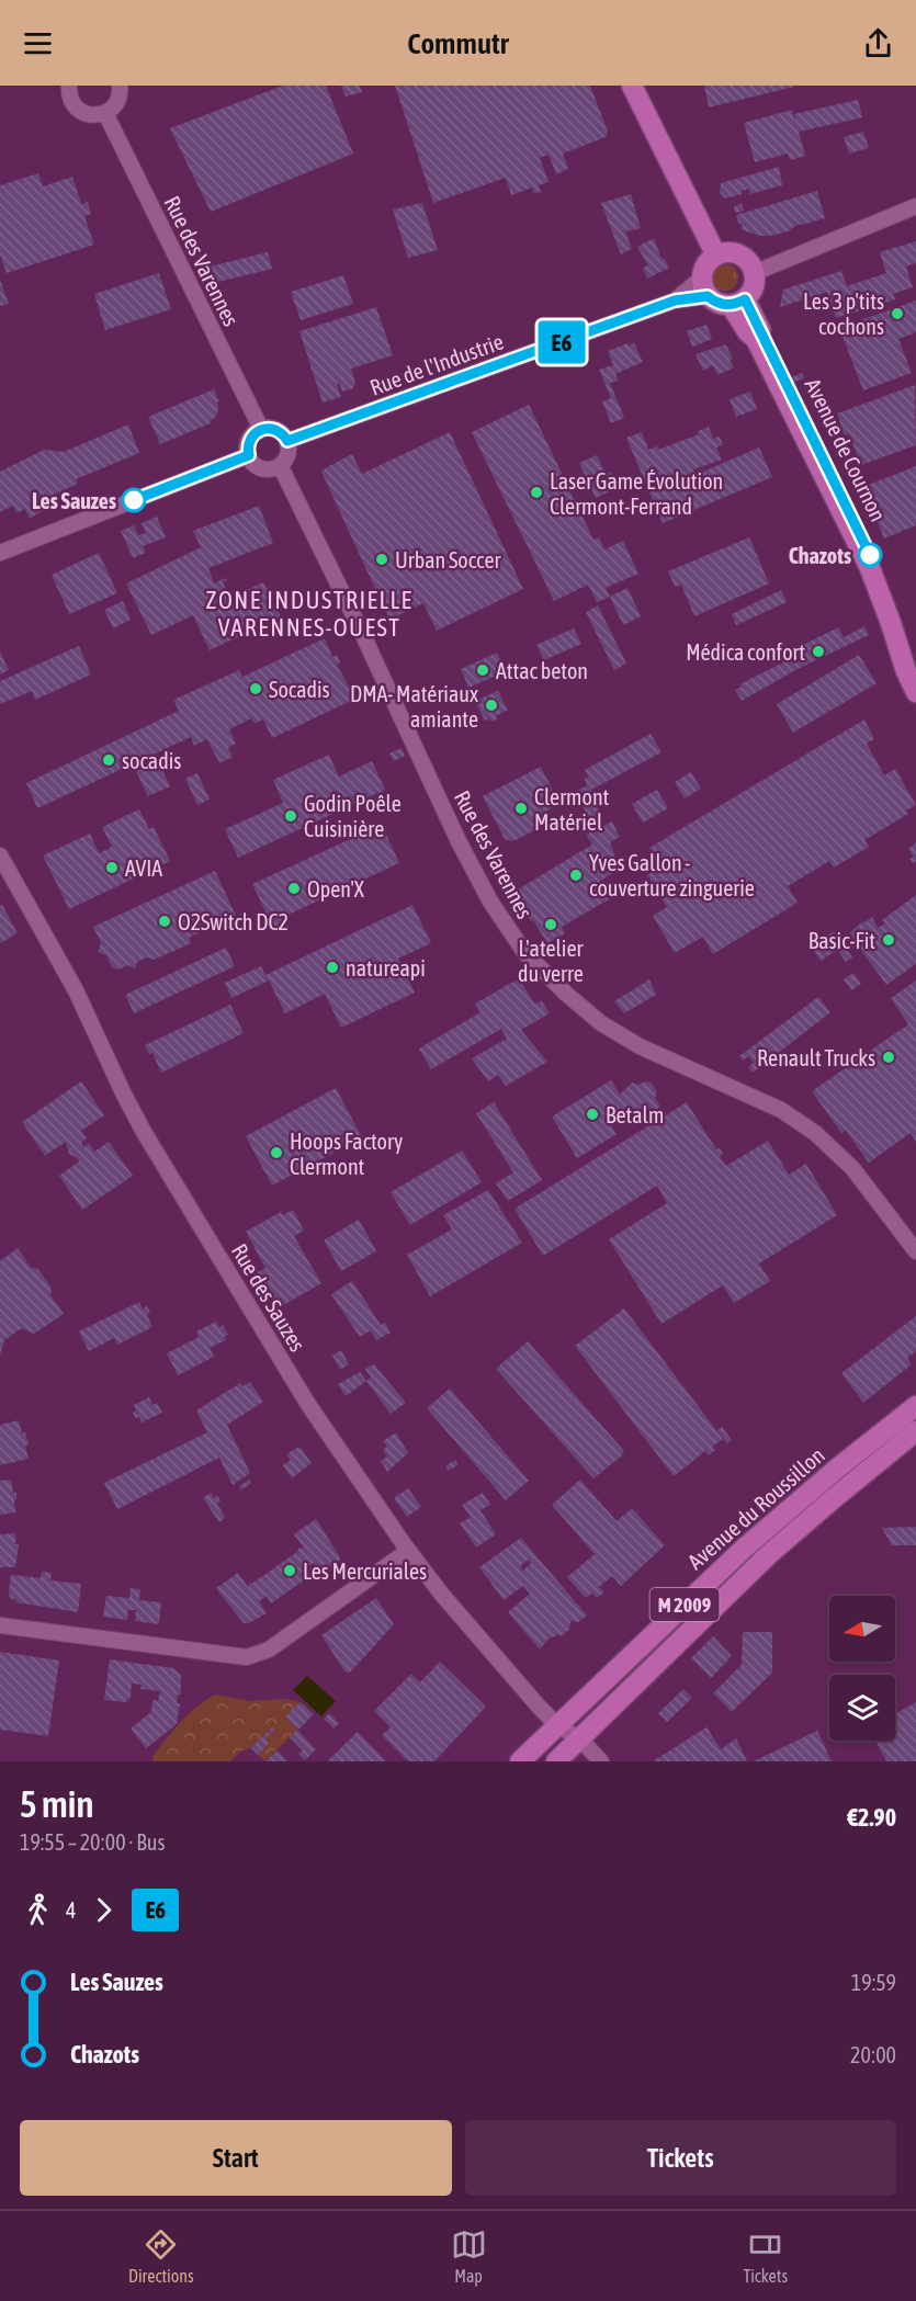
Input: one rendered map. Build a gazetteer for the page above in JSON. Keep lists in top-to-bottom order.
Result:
{
  "streets": {
    "main road": ["Avenue de Cournon", "Avenue du Roussillon", "M 2009"],
    "street": ["Rue des Varennes", "Rue de l'Industrie", "Rue des Sauzes"]
  },
  "crossings": [
    ["Rue des Varennes", "Rue de l'Industrie"],
    ["Rue de l'Industrie", "Avenue de Cournon"],
    ["Rue des Sauzes", "Avenue du Roussillon"]
  ],
  "districts": ["ZONE INDUSTRIELLE VARENNES-OUEST"],
  "places": [
    "Les 3 p'tits cochons",
    "Laser Game Évolution Clermont-Ferrand",
    "Les Sauzes",
    "Chazots",
    "Urban Soccer",
    "Médica confort",
    "Attac beton",
    "Socadis",
    "DMA- Matériaux amiante",
    "socadis",
    "Clermont Matériel",
    "Godin Poêle Cuisinière",
    "AVIA",
    "Yves Gallon - couverture zinguerie",
    "Open'X",
    "O2Switch DC2",
    "L'atelier du verre",
    "Basic-Fit",
    "natureapi",
    "Renault Trucks",
    "Betalm",
    "Hoops Factory Clermont",
    "Les Mercuriales"
  ],
  "lines": ["bus line E6"],
  "north": "left",
  "page": {
    "header": "Commutr",
    "on_map": "E6",
    "heading": ["5 min", "19:55 – 20:00 · Bus", "€2.90"],
    "legs": ["4", "E6"],
    "list": [
      {
        "name": "Les Sauzes",
        "value": "19:59"
      },
      {
        "name": "Chazots",
        "value": "20:00"
      }
    ],
    "buttons": ["Start", "Tickets"],
    "tabs": ["Directions", "Map", "Tickets"]
  }
}
